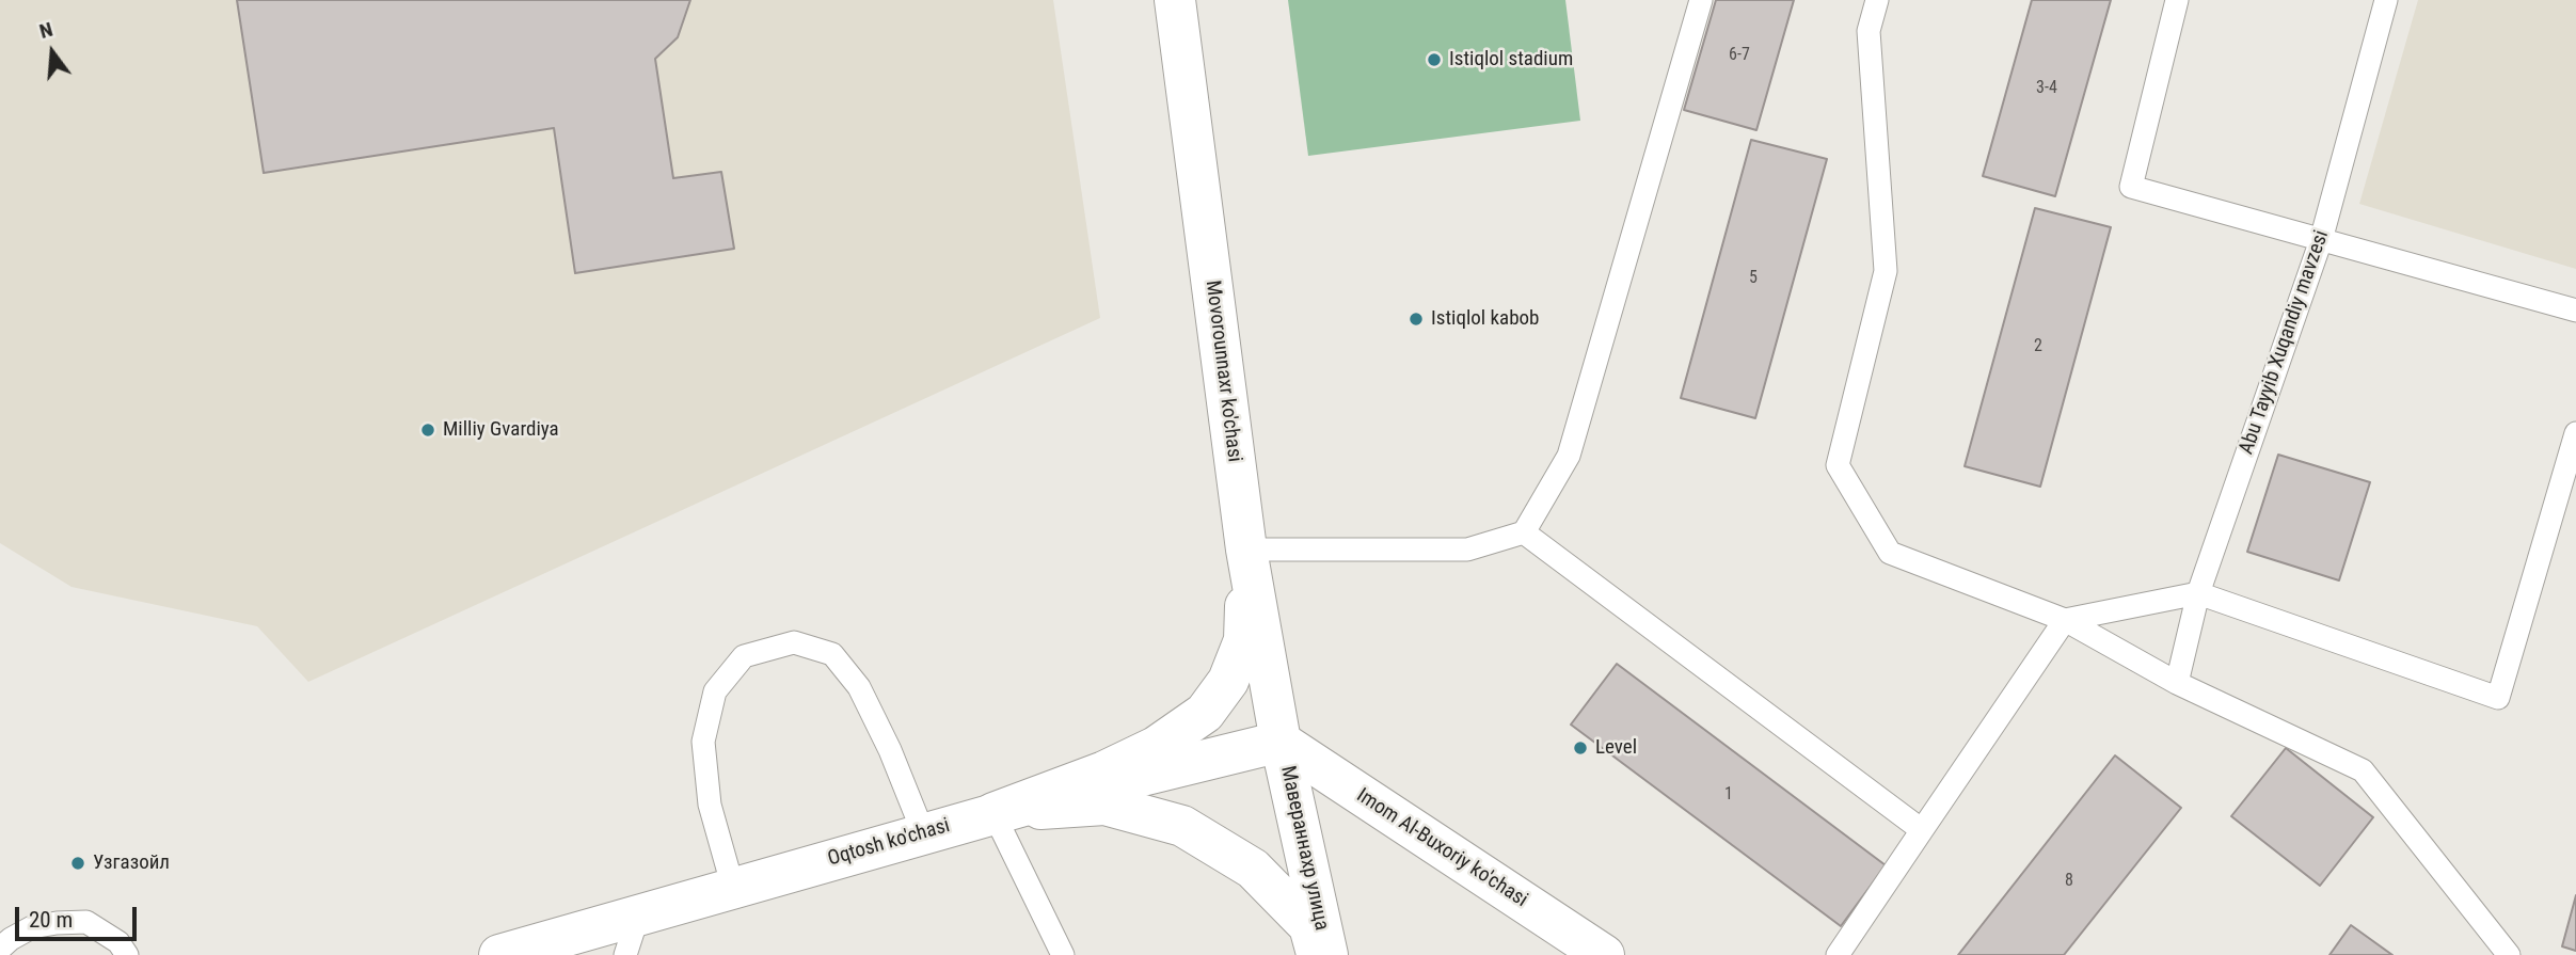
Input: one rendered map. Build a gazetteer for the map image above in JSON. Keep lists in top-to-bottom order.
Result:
{
  "streets": {
    "main road": [
      "Movorounnaxr ko'chasi",
      "Oqtosh ko'chasi",
      "Мавераннахр улица",
      "Imom Al-Buxoriy ko'chasi"
    ],
    "lane": ["Abu Tayyib Xuqandiy mavzesi"]
  },
  "crossings": [
    ["Movorounnaxr ko'chasi", "Oqtosh ko'chasi"],
    ["Movorounnaxr ko'chasi", "Мавераннахр улица"],
    ["Movorounnaxr ko'chasi", "Imom Al-Buxoriy ko'chasi"],
    ["Oqtosh ko'chasi", "Мавераннахр улица"],
    ["Oqtosh ko'chasi", "Imom Al-Buxoriy ko'chasi"],
    ["Мавераннахр улица", "Imom Al-Buxoriy ko'chasi"]
  ],
  "places": [
    "Istiqlol stadium",
    "Istiqlol kabob",
    "Milliy Gvardiya",
    "Level",
    "Узгазойл"
  ],
  "house_numbers": [
    "6-7",
    "3-4",
    "5",
    "2",
    "1",
    "8"
  ],
  "scale_bar": "20 m",
  "north": "top"
}
